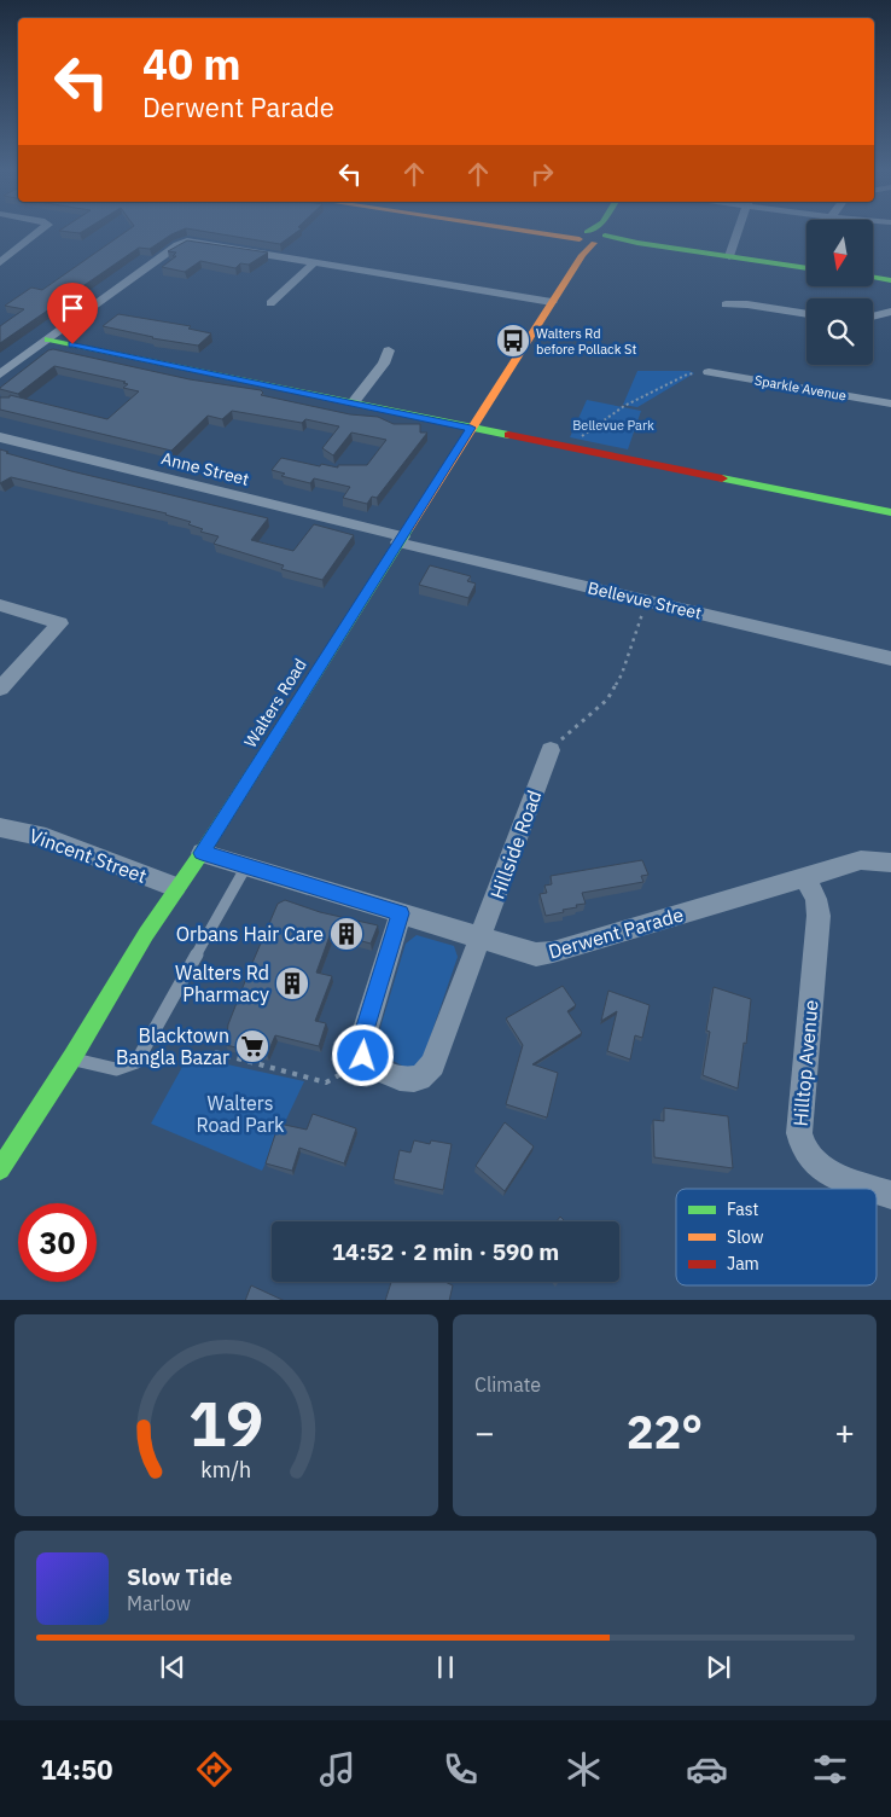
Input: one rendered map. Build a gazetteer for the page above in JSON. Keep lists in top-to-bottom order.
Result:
{
  "streets": {
    "street": [
      "Sparkle Avenue",
      "Anne Street",
      "Bellevue Street",
      "Walters Road",
      "Hillside Road",
      "Vincent Street",
      "Derwent Parade",
      "Hilltop Avenue"
    ]
  },
  "crossings": [
    ["Anne Street", "Bellevue Street"],
    ["Anne Street", "Walters Road"],
    ["Bellevue Street", "Walters Road"],
    ["Walters Road", "Vincent Street"],
    ["Walters Road", "Derwent Parade"],
    ["Hillside Road", "Derwent Parade"],
    ["Derwent Parade", "Hilltop Avenue"]
  ],
  "parks": ["Bellevue Park", "Walters Road Park"],
  "places": {
    "bus stop": ["Walters Rd before Pollack St"],
    "building": ["Orbans Hair Care", "Walters Rd Pharmacy"],
    "supermarket": ["Blacktown Bangla Bazar"]
  },
  "legend": ["Fast", "Slow", "Jam"],
  "north": "bottom",
  "page": {
    "turn": ["40 m", "Derwent Parade"],
    "limit": "30",
    "trip": "14:52 · 2 min · 590 m",
    "tile": "Climate",
    "heat": ["−", "22°", "+"],
    "song": ["Slow Tide", "Marlow"],
    "tabs": "14:50",
    "gauge": ["19", "km/h"]
  }
}
